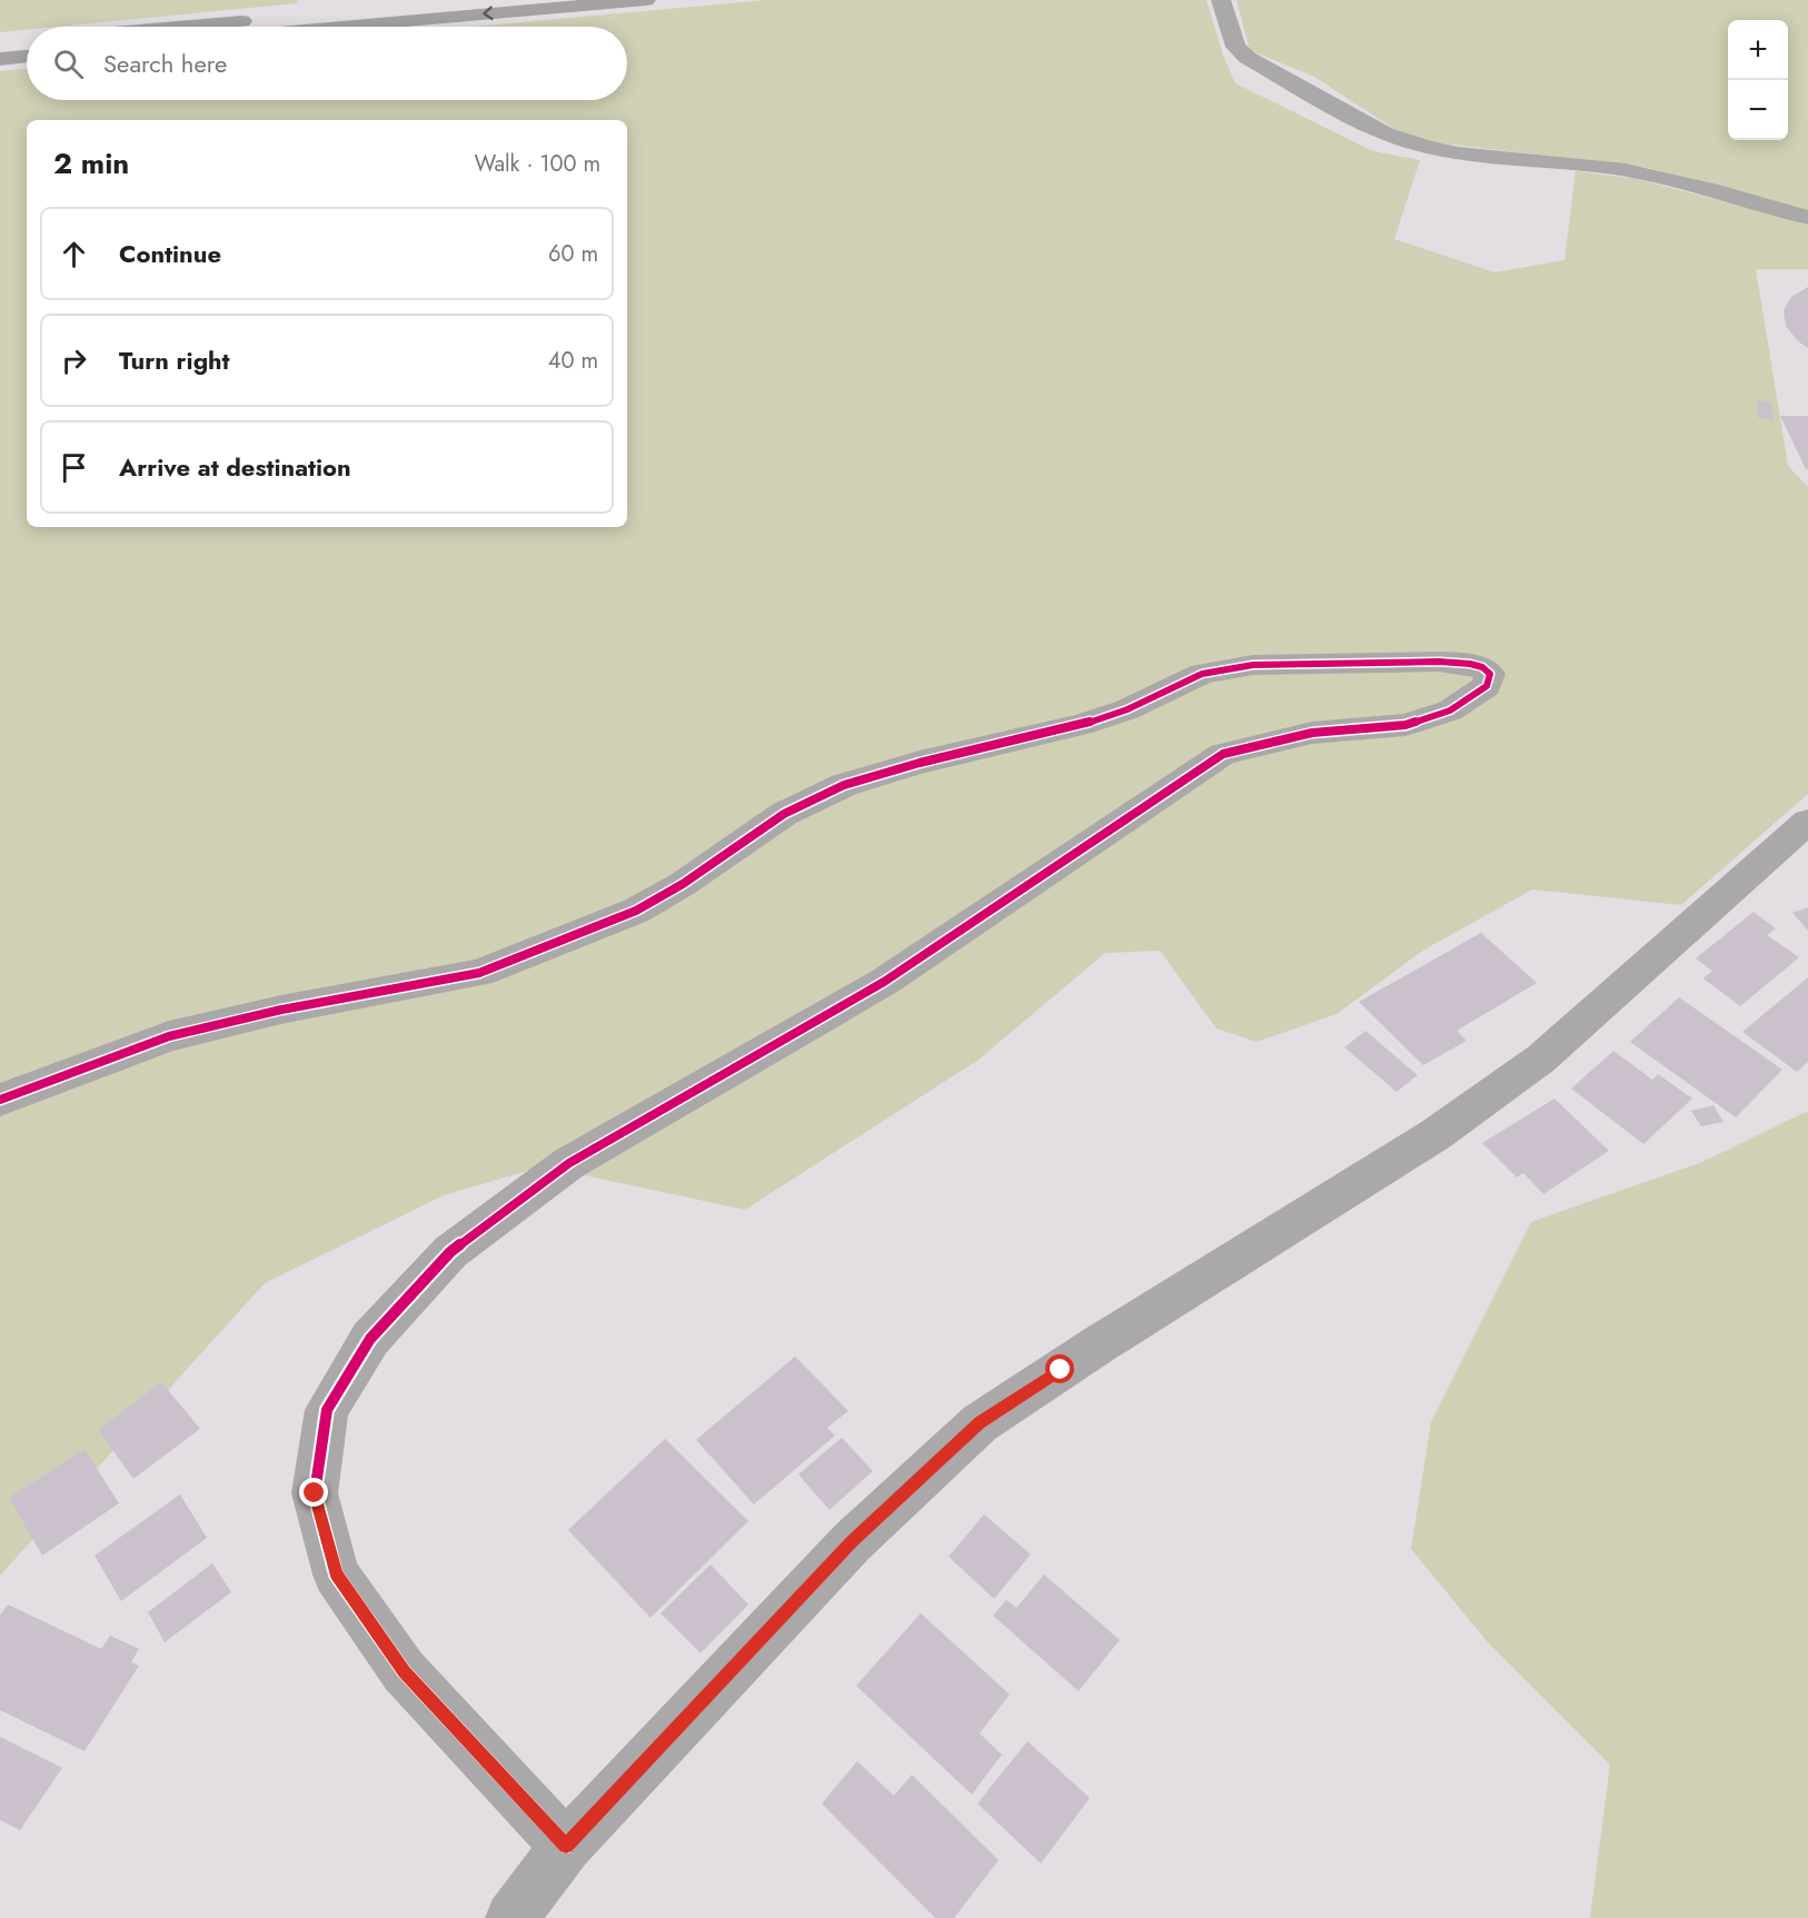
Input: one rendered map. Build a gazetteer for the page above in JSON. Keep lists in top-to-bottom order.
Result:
{
  "page": {
    "map_buttons": ["+", "−"],
    "search": "Search here",
    "heading": ["2 min", "Walk · 100 m"],
    "list": [
      ["Continue", "60 m"],
      ["Turn right", "40 m"],
      "Arrive at destination"
    ]
  }
}
